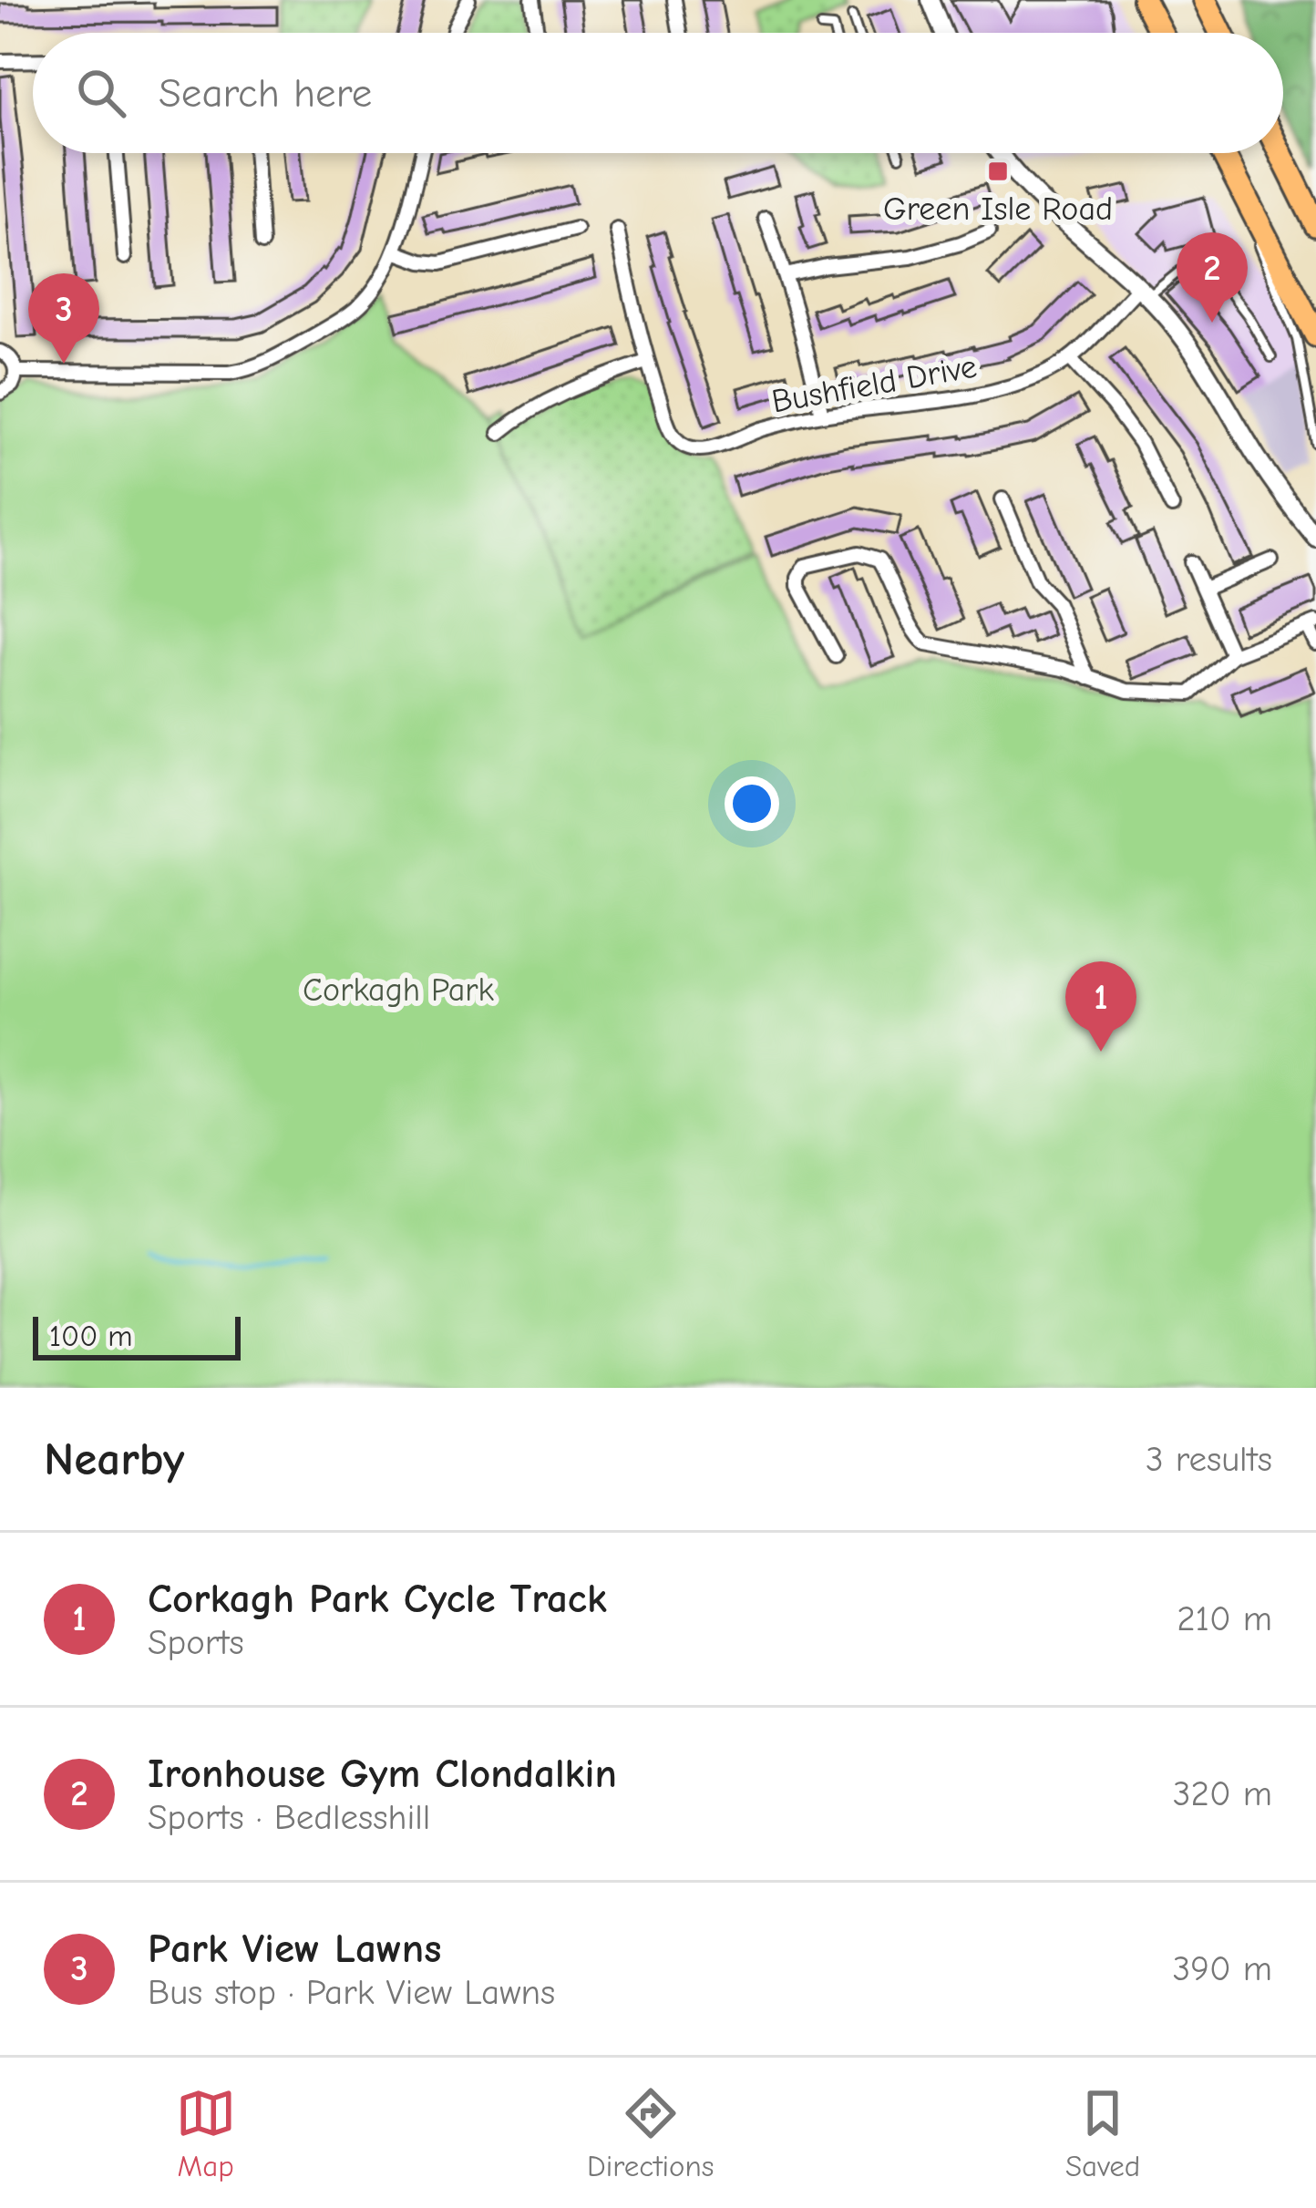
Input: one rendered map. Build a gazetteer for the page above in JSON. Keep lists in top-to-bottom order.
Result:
{
  "streets": {
    "street": ["Bushfield Drive"]
  },
  "parks": ["Corkagh Park"],
  "places": {
    "transit": ["Green Isle Road"]
  },
  "scale_bar": "100 m",
  "page": {
    "search": "Search here",
    "pins": ["2", "3", "1"],
    "scale": "100 m",
    "heading": ["Nearby", "3 results"],
    "list": [
      {
        "mark": "1",
        "name": "Corkagh Park Cycle Track",
        "note": "Sports",
        "value": "210 m"
      },
      {
        "mark": "2",
        "name": "Ironhouse Gym Clondalkin",
        "note": "Sports · Bedlesshill",
        "value": "320 m"
      },
      {
        "mark": "3",
        "name": "Park View Lawns",
        "note": "Bus stop · Park View Lawns",
        "value": "390 m"
      }
    ],
    "nav": ["Map", "Directions", "Saved"]
  }
}
